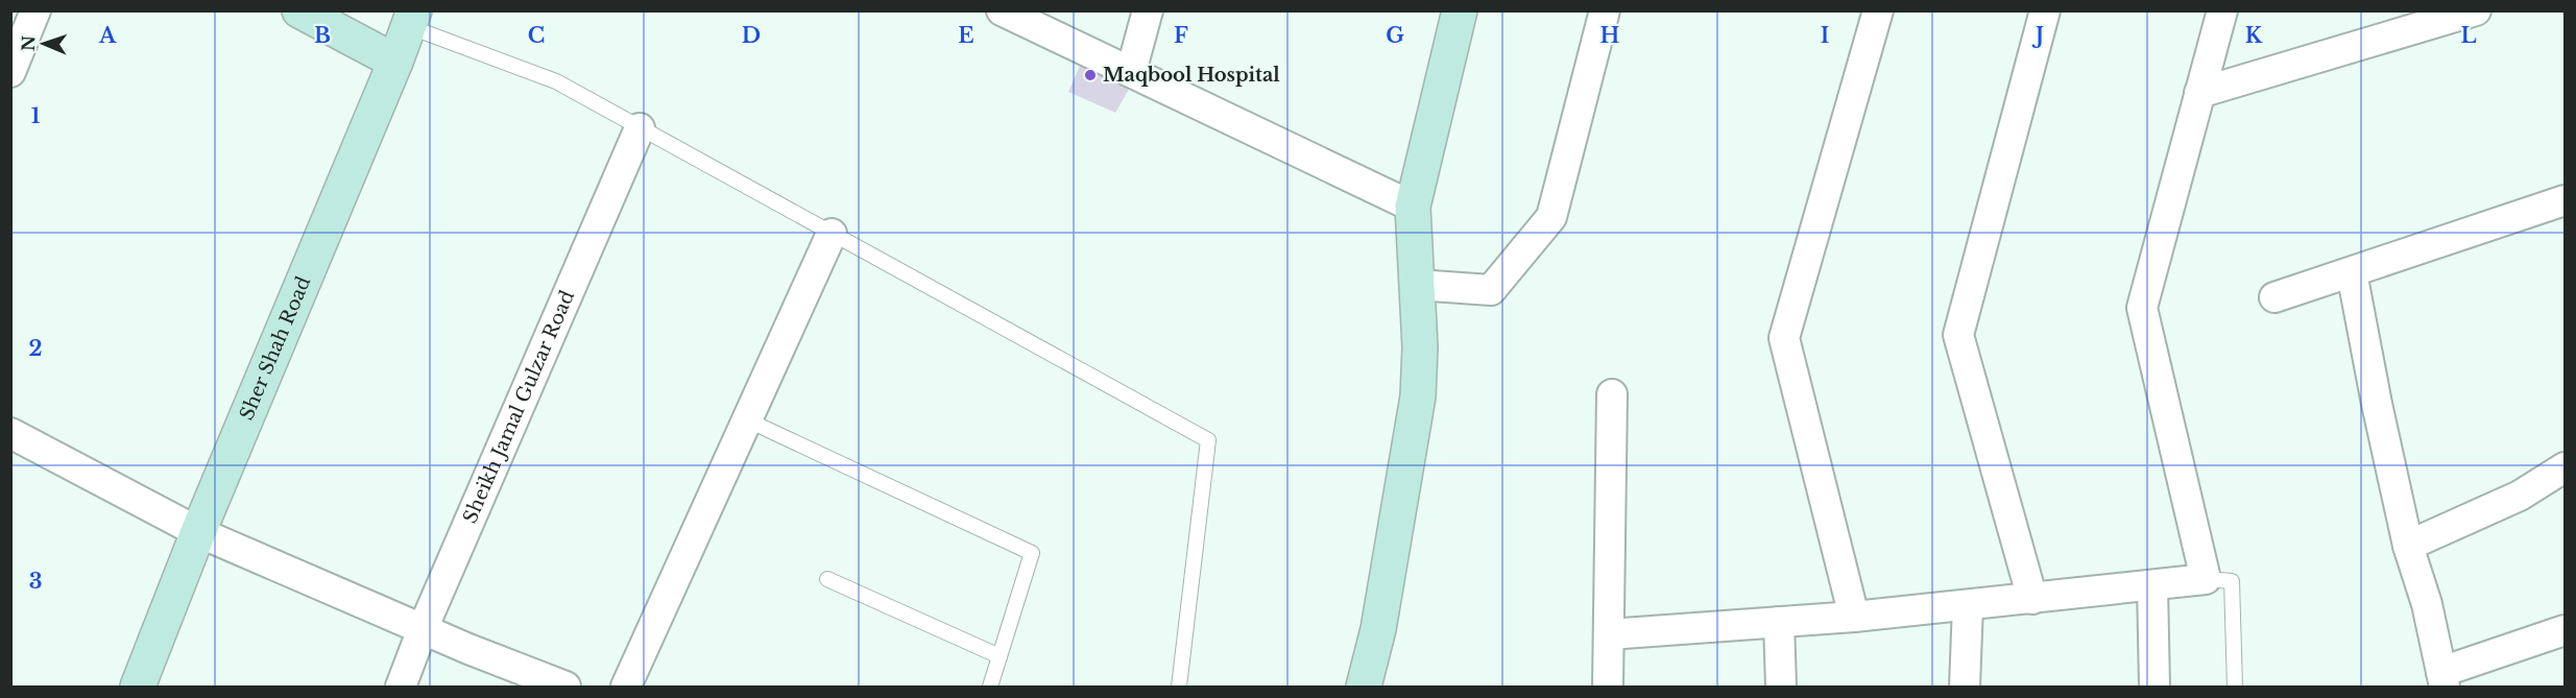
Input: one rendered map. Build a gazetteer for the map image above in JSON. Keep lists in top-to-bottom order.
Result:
{
  "streets": {
    "street": ["Sher Shah Road", "Sheikh Jamal Gulzar Road"]
  },
  "places": ["Maqbool Hospital"],
  "north": "left",
  "grid": {
    "columns": [
      "A",
      "B",
      "C",
      "D",
      "E",
      "F",
      "G",
      "H",
      "I",
      "J",
      "K",
      "L"
    ],
    "rows": ["1", "2", "3"]
  }
}
